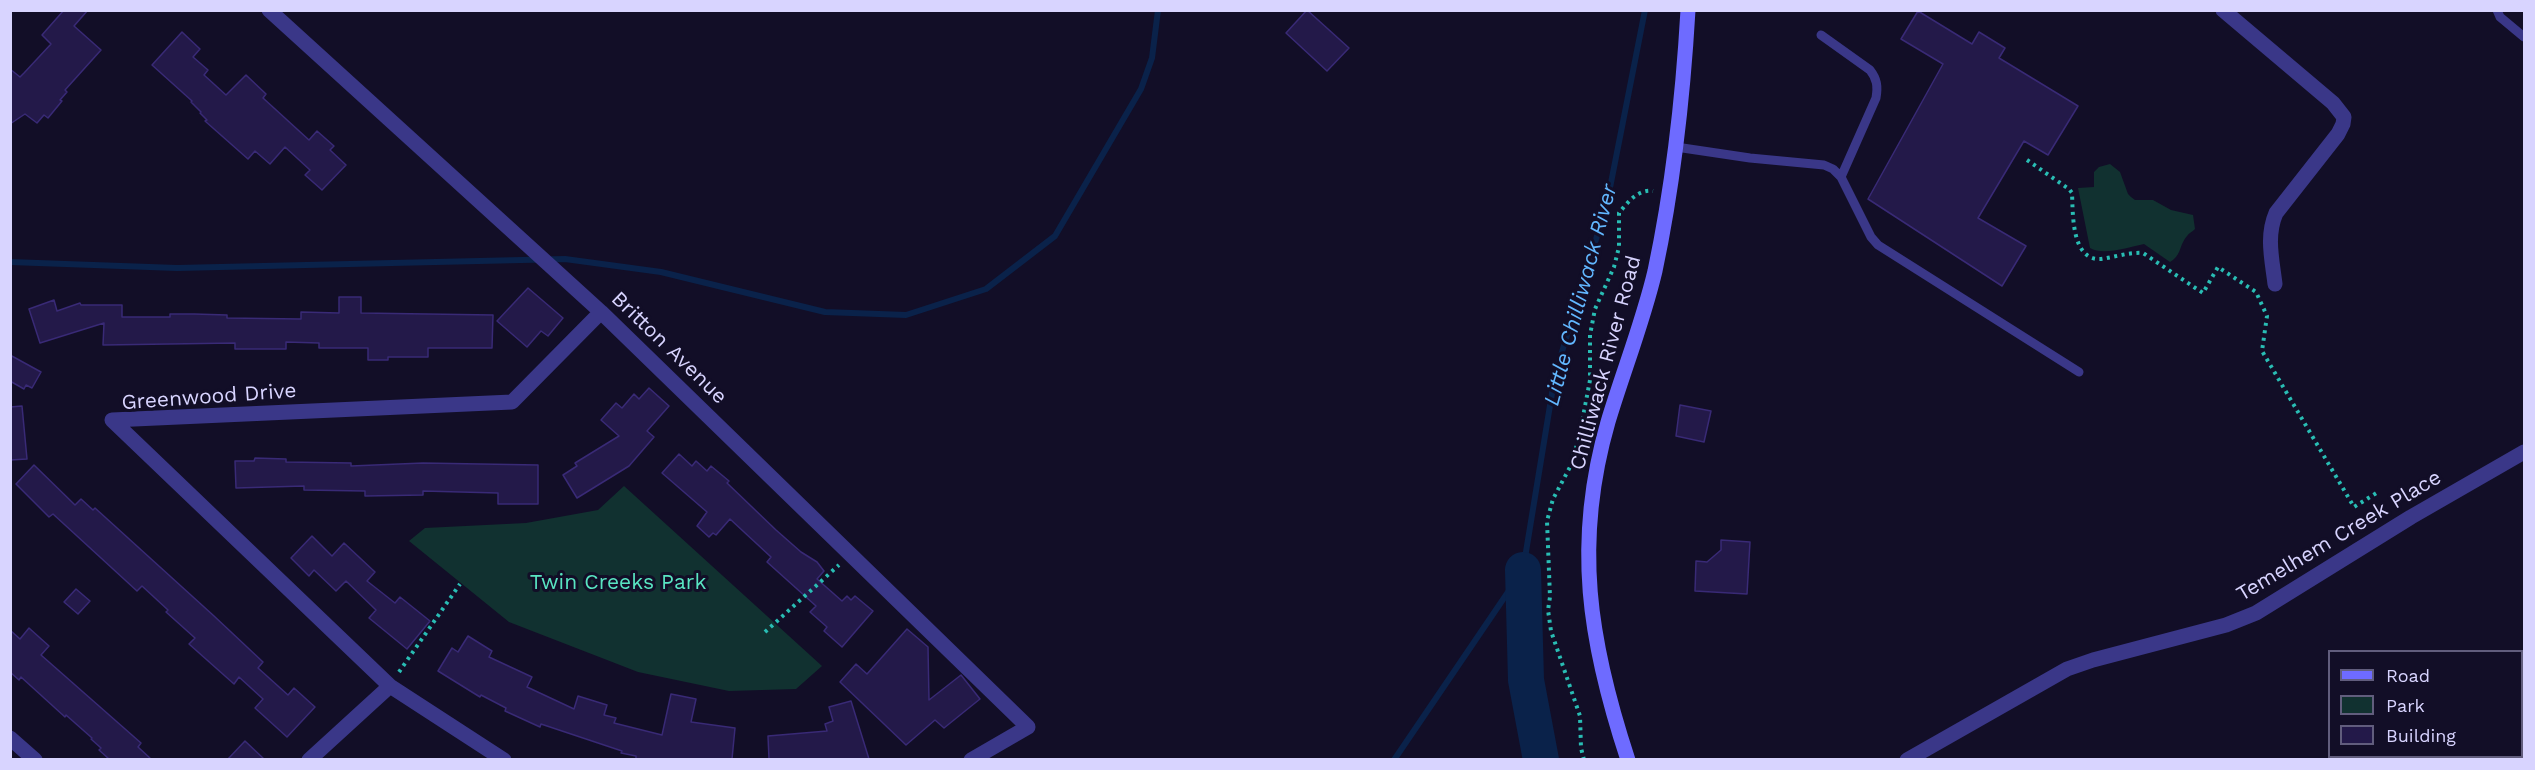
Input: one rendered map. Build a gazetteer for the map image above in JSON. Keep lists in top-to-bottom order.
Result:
{
  "streets": {
    "main road": ["Chilliwack River Road"],
    "street": ["Britton Avenue", "Greenwood Drive", "Temelhem Creek Place"]
  },
  "crossings": [
    ["Britton Avenue", "Greenwood Drive"]
  ],
  "water": ["Little Chilliwack River"],
  "parks": ["Twin Creeks Park"],
  "legend": ["Road", "Park", "Building"]
}
